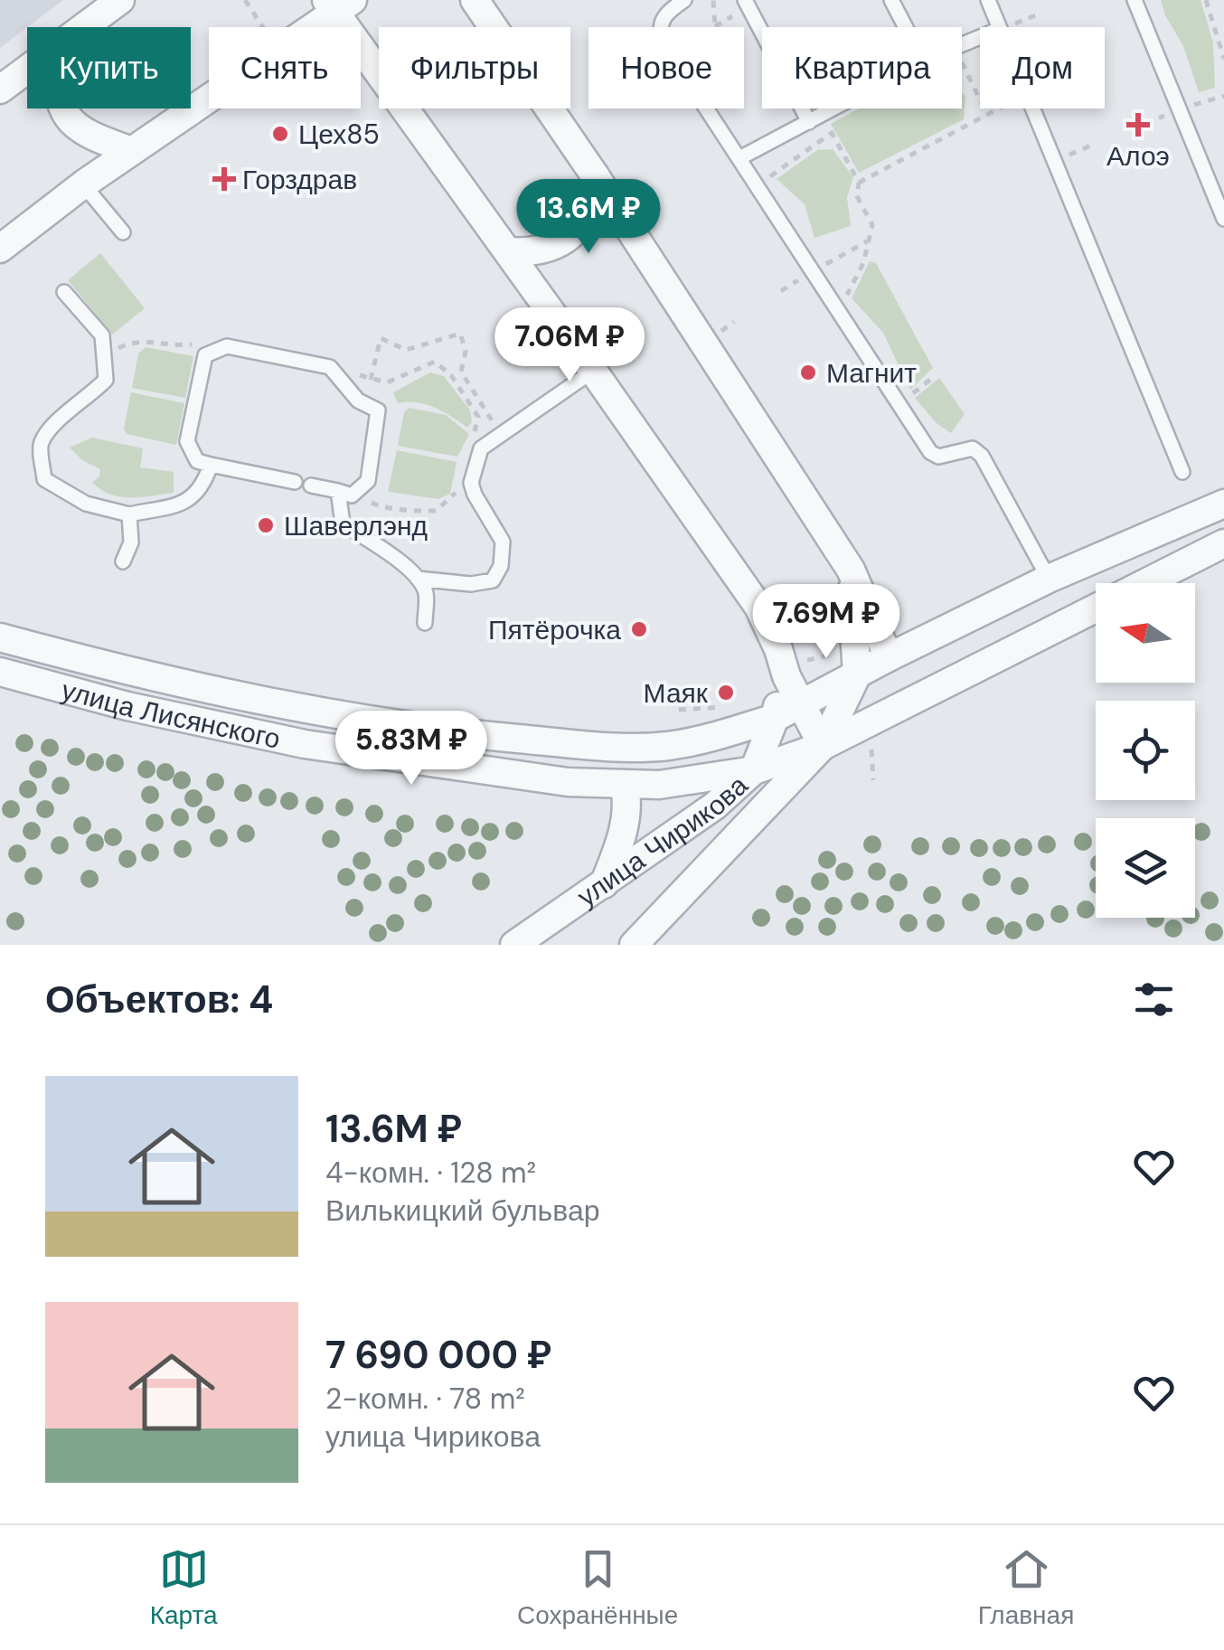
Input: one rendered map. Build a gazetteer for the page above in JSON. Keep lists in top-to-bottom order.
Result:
{
  "streets": {
    "street": ["улица Лисянского", "улица Чирикова"]
  },
  "crossings": [
    ["улица Лисянского", "улица Чирикова"]
  ],
  "places": {
    "health": ["Алоэ", "Горздрав"],
    "other": [
      "Цех85",
      "Магнит",
      "Шаверлэнд",
      "Пятёрочка",
      "Маяк"
    ]
  },
  "north": "left",
  "page": {
    "chip": [
      "Купить",
      "Снять",
      "Фильтры",
      "Новое",
      "Квартира",
      "Дом"
    ],
    "price": [
      "13.6M ₽",
      "7.06M ₽",
      "7.69M ₽",
      "5.83M ₽"
    ],
    "heading": "Объектов: 4",
    "list": [
      {
        "name": "13.6M ₽",
        "note": "4-комн. · 128 m² · Вилькицкий бульвар"
      },
      {
        "name": "7 690 000 ₽",
        "note": "2-комн. · 78 m² · улица Чирикова"
      }
    ],
    "tabs": ["Карта", "Сохранённые", "Главная"]
  }
}
